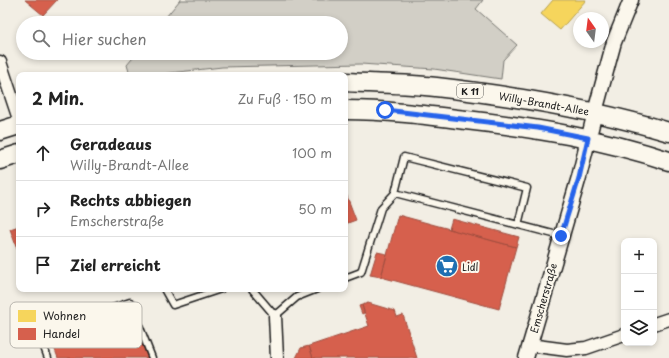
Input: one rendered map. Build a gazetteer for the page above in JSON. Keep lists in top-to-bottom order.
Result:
{
  "streets": {
    "main road": ["K 11", "Willy-Brandt-Allee"],
    "street": ["Emscherstraße"]
  },
  "crossings": [
    ["Willy-Brandt-Allee", "Emscherstraße"]
  ],
  "places": {
    "supermarket": ["Lidl"]
  },
  "legend": ["Wohnen", "Handel"],
  "north": "top",
  "page": {
    "search": "Hier suchen",
    "heading": ["2 Min.", "Zu Fuß · 150 m"],
    "list": [
      ["Geradeaus", "Willy-Brandt-Allee", "100 m"],
      ["Rechts abbiegen", "Emscherstraße", "50 m"],
      "Ziel erreicht"
    ],
    "map_buttons": ["+", "−"]
  }
}
